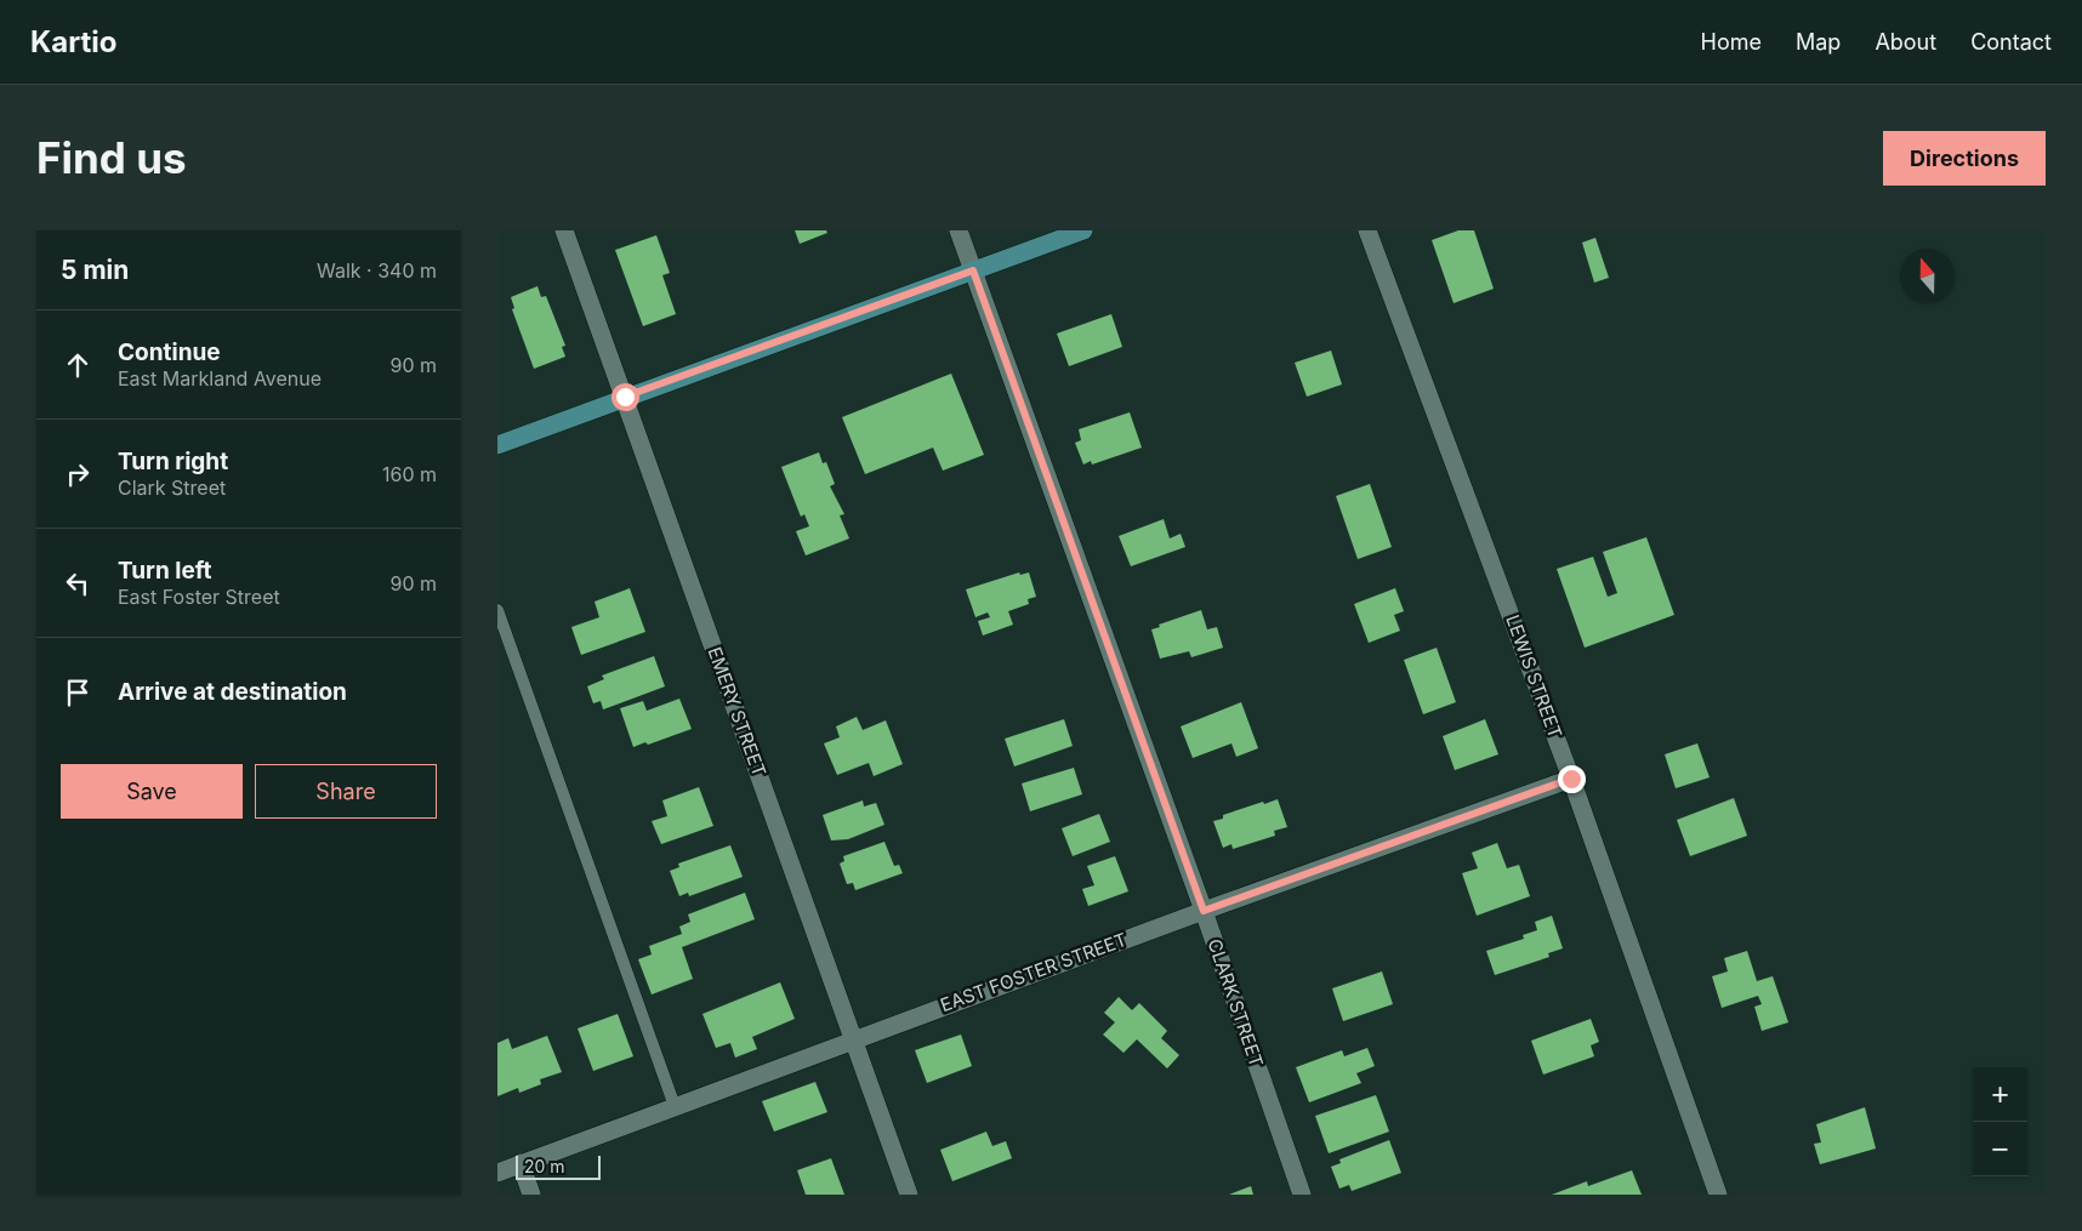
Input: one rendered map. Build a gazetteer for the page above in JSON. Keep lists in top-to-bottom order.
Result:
{
  "streets": {
    "street": [
      "LEWIS STREET",
      "EMERY STREET",
      "EAST FOSTER STREET",
      "CLARK STREET"
    ]
  },
  "crossings": [
    ["LEWIS STREET", "EAST FOSTER STREET"],
    ["EMERY STREET", "EAST FOSTER STREET"],
    ["EAST FOSTER STREET", "CLARK STREET"]
  ],
  "scale_bar": "20 m",
  "north": "top",
  "page": {
    "header": "Kartio",
    "nav": [
      "Home",
      "Map",
      "About",
      "Contact"
    ],
    "buttons": [
      "Directions",
      ["Save", "Share"]
    ],
    "title": "Find us",
    "heading": ["5 min", "Walk · 340 m"],
    "list": [
      ["Continue", "East Markland Avenue", "90 m"],
      ["Turn right", "Clark Street", "160 m"],
      ["Turn left", "East Foster Street", "90 m"],
      "Arrive at destination"
    ],
    "map_buttons": ["+", "−"],
    "scale": "20 m"
  }
}
